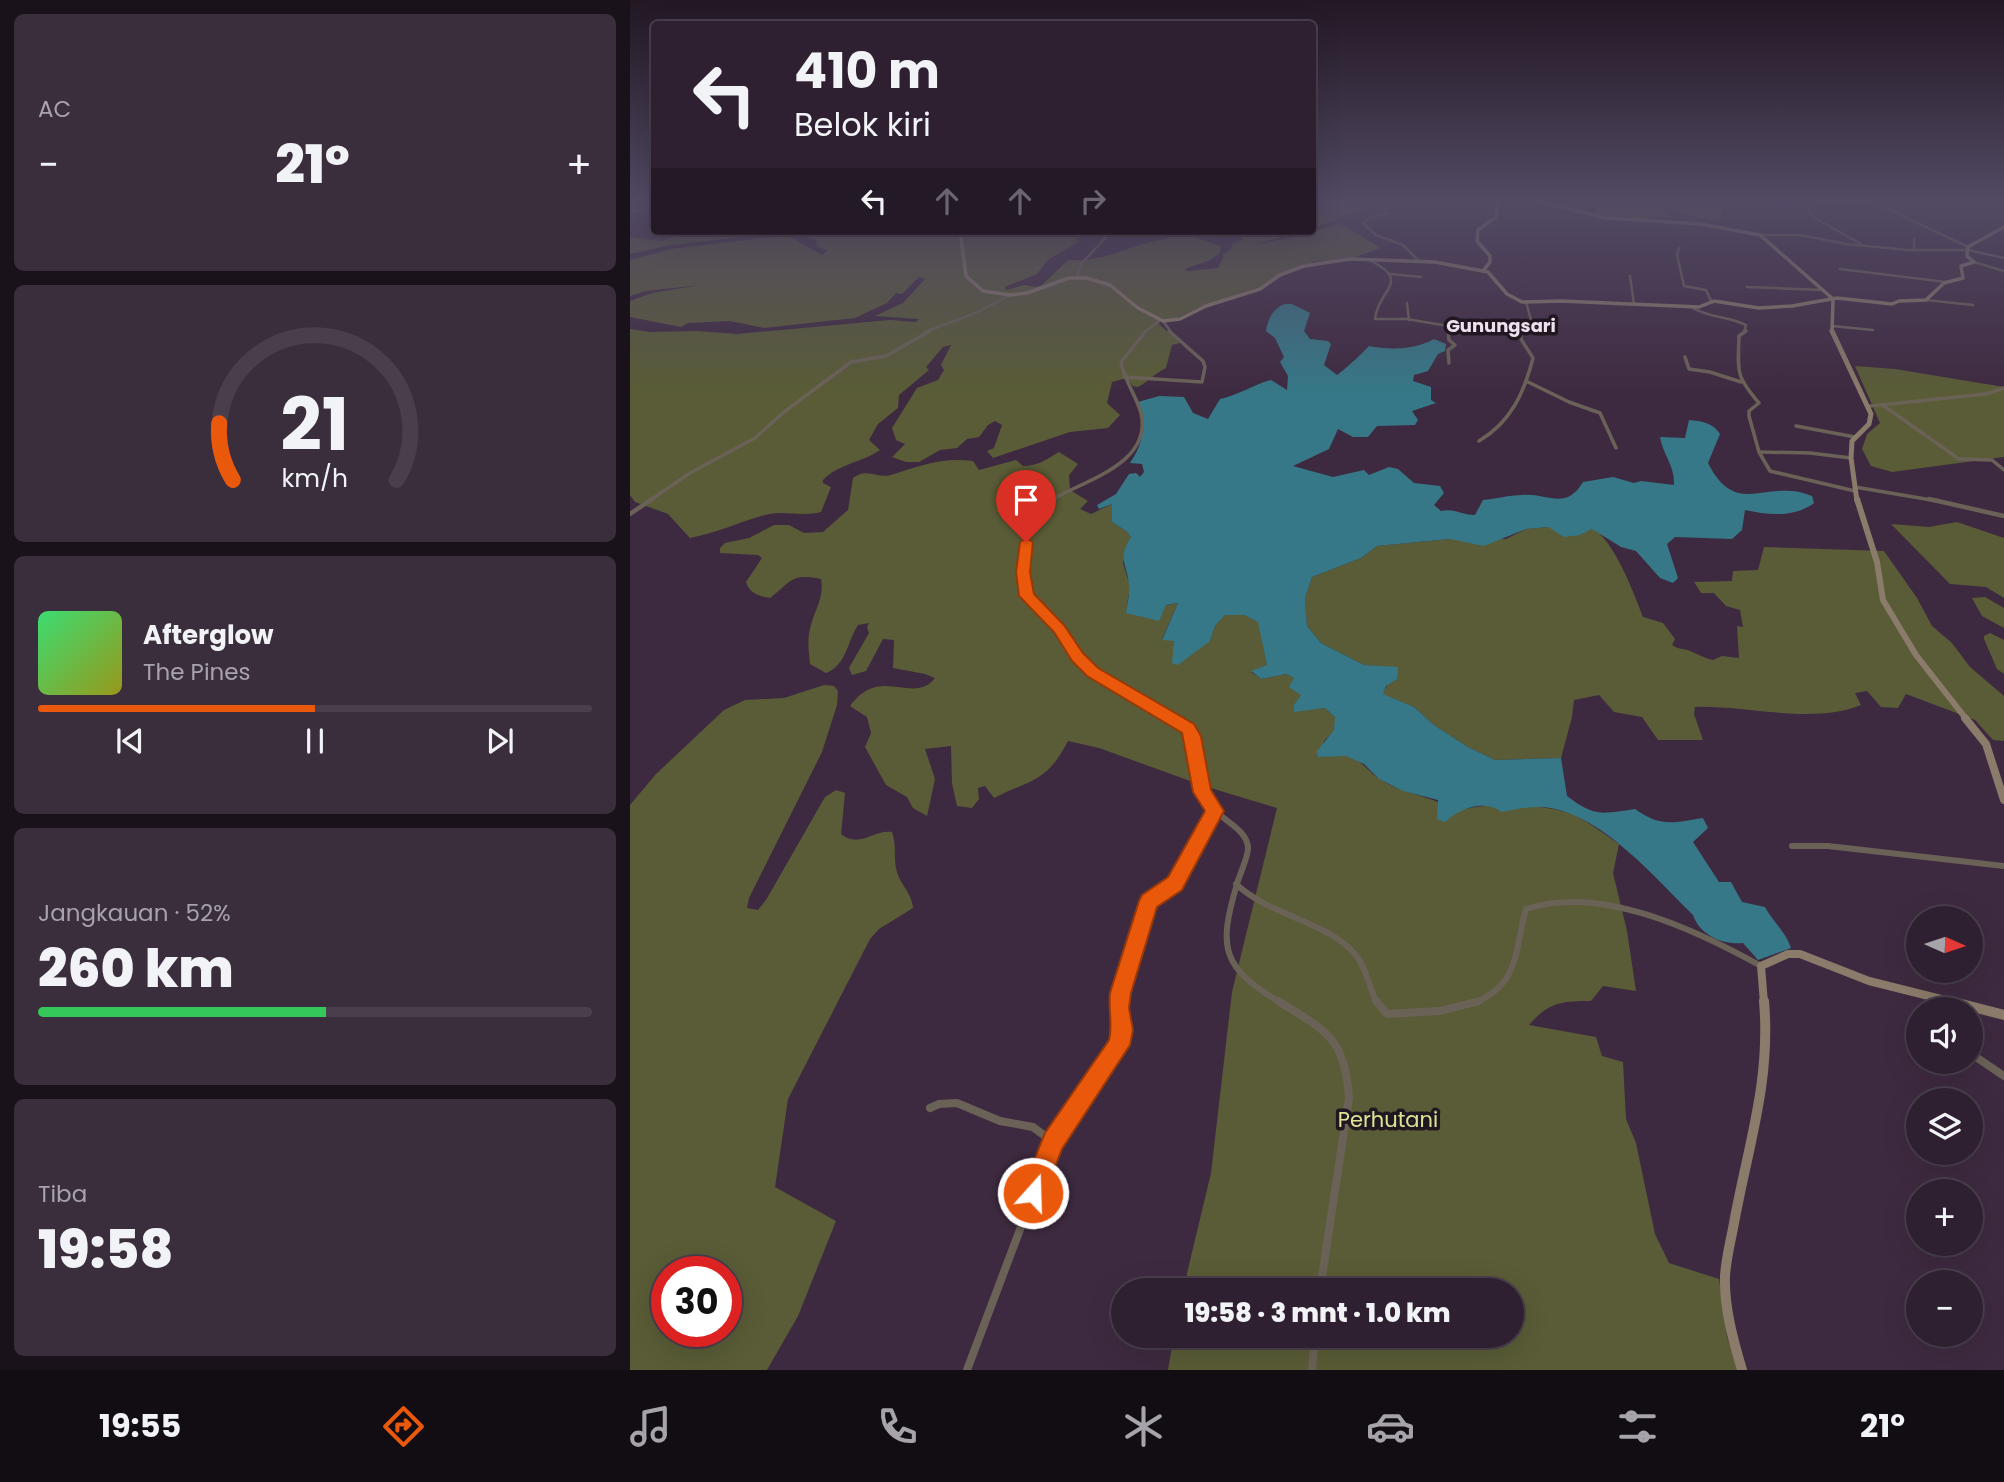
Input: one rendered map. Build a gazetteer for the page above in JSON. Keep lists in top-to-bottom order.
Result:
{
  "districts": ["Gunungsari"],
  "parks": ["Perhutani"],
  "north": "right",
  "page": {
    "tile": [
      "AC",
      ["Jangkauan · 52%", "260 km"],
      ["Tiba", "19:58"]
    ],
    "turn": ["410 m", "Belok kiri"],
    "heat": ["−", "21°", "+"],
    "song": ["Afterglow", "The Pines"],
    "map_buttons": ["+", "−"],
    "limit": "30",
    "trip": "19:58 · 3 mnt · 1.0 km",
    "tabs": ["19:55", "21°"],
    "gauge": ["21", "km/h"]
  }
}
